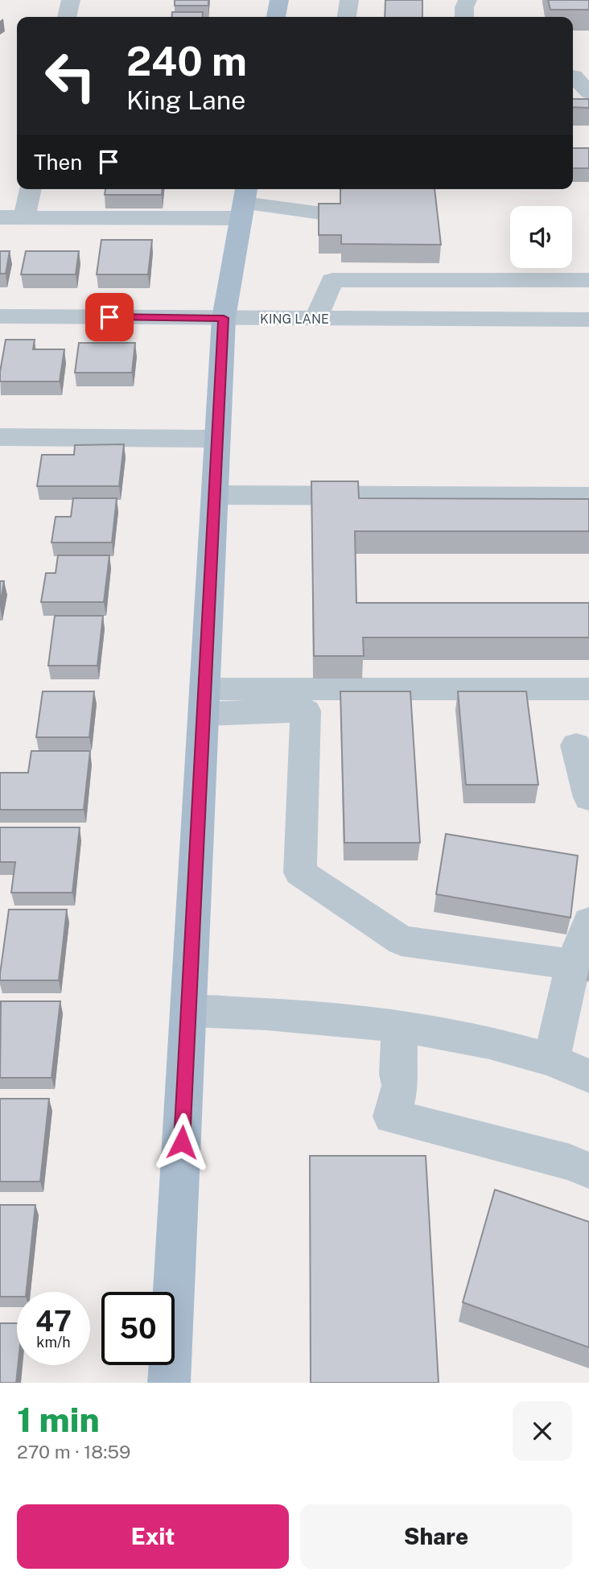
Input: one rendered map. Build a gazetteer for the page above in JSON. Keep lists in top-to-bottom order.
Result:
{
  "streets": {
    "street": ["KING LANE"]
  },
  "page": {
    "turn": ["240 m", "King Lane"],
    "then": "Then",
    "speed": "47 km/h",
    "limit": "50",
    "heading": ["1 min", "270 m · 18:59"],
    "buttons": ["Exit", "Share"]
  }
}
